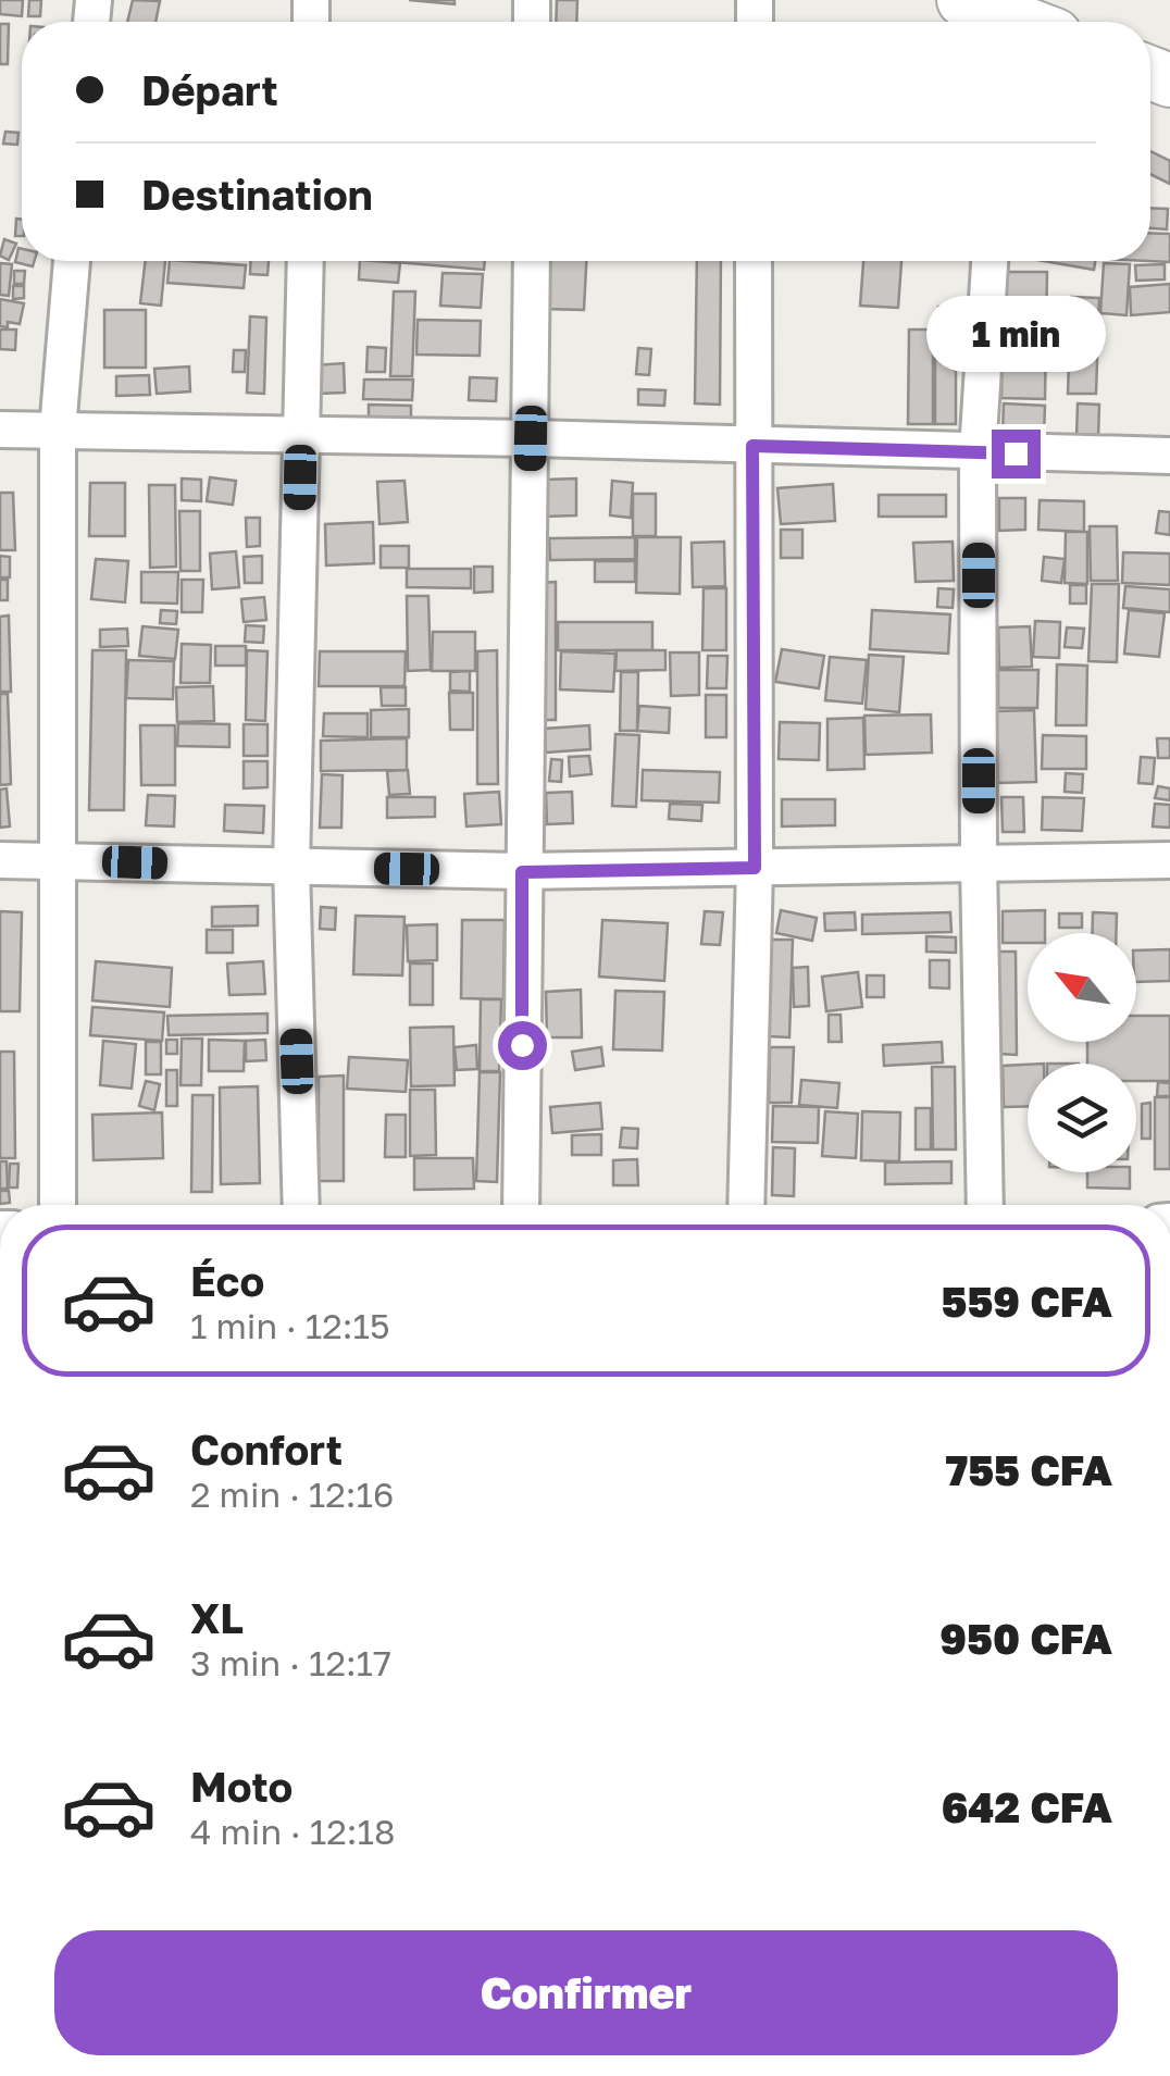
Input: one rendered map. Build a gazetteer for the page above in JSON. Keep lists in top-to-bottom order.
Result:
{
  "north": "top left",
  "page": {
    "banner": ["Départ", "Destination"],
    "bubble": "1 min",
    "list": [
      {
        "name": "Éco",
        "note": "1 min · 12:15",
        "value": "559 CFA"
      },
      {
        "name": "Confort",
        "note": "2 min · 12:16",
        "value": "755 CFA"
      },
      {
        "name": "XL",
        "note": "3 min · 12:17",
        "value": "950 CFA"
      },
      {
        "name": "Moto",
        "note": "4 min · 12:18",
        "value": "642 CFA"
      }
    ],
    "buttons": "Confirmer"
  }
}
